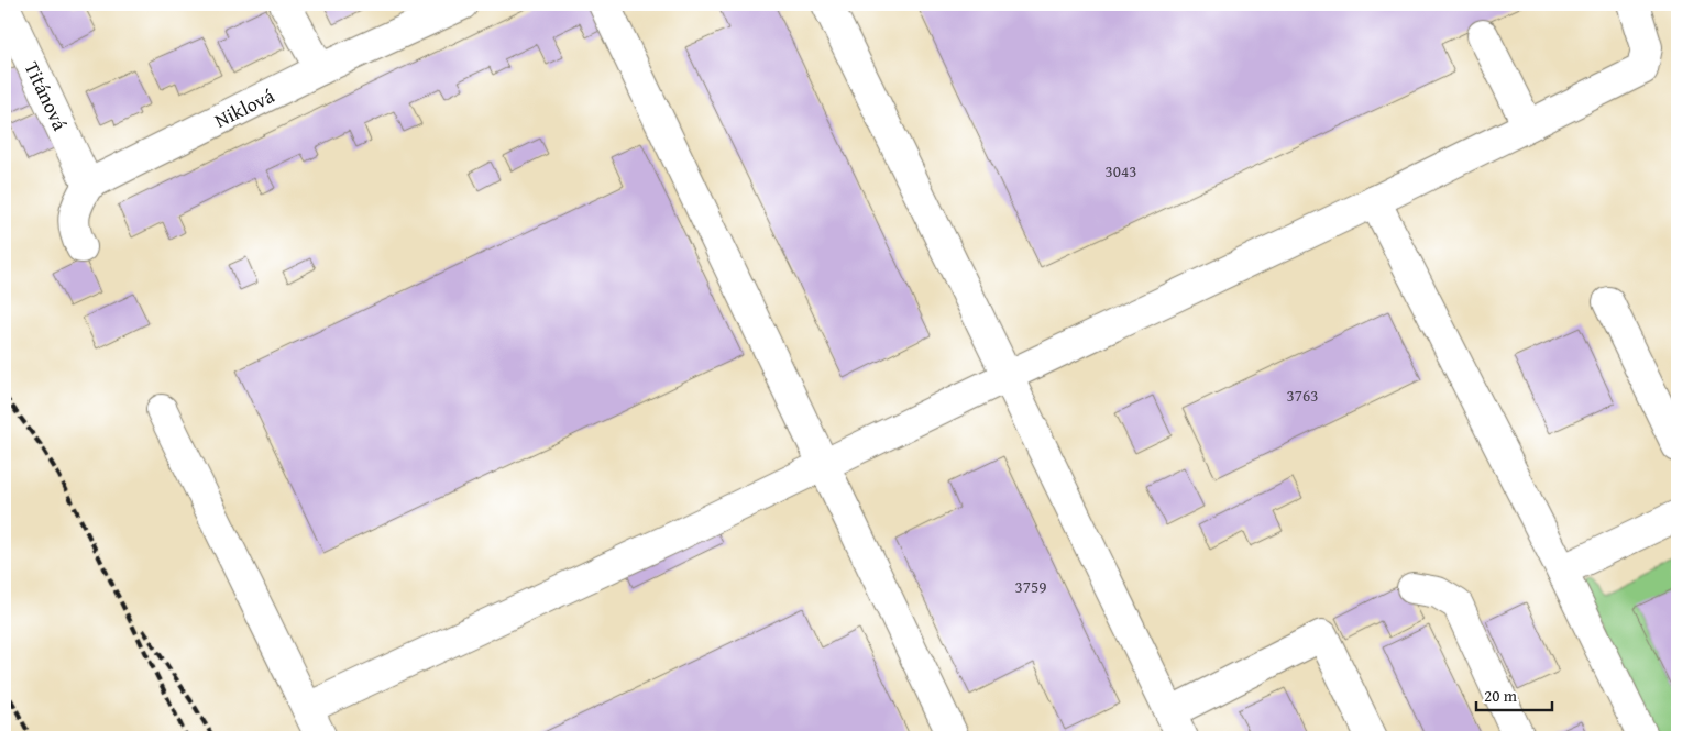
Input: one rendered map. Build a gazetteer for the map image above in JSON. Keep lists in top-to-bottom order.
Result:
{
  "streets": {
    "street": ["Titánová", "Niklová"]
  },
  "crossings": [
    ["Titánová", "Niklová"]
  ],
  "house_numbers": ["3043", "3763", "3759"],
  "scale_bar": "20 m"
}
